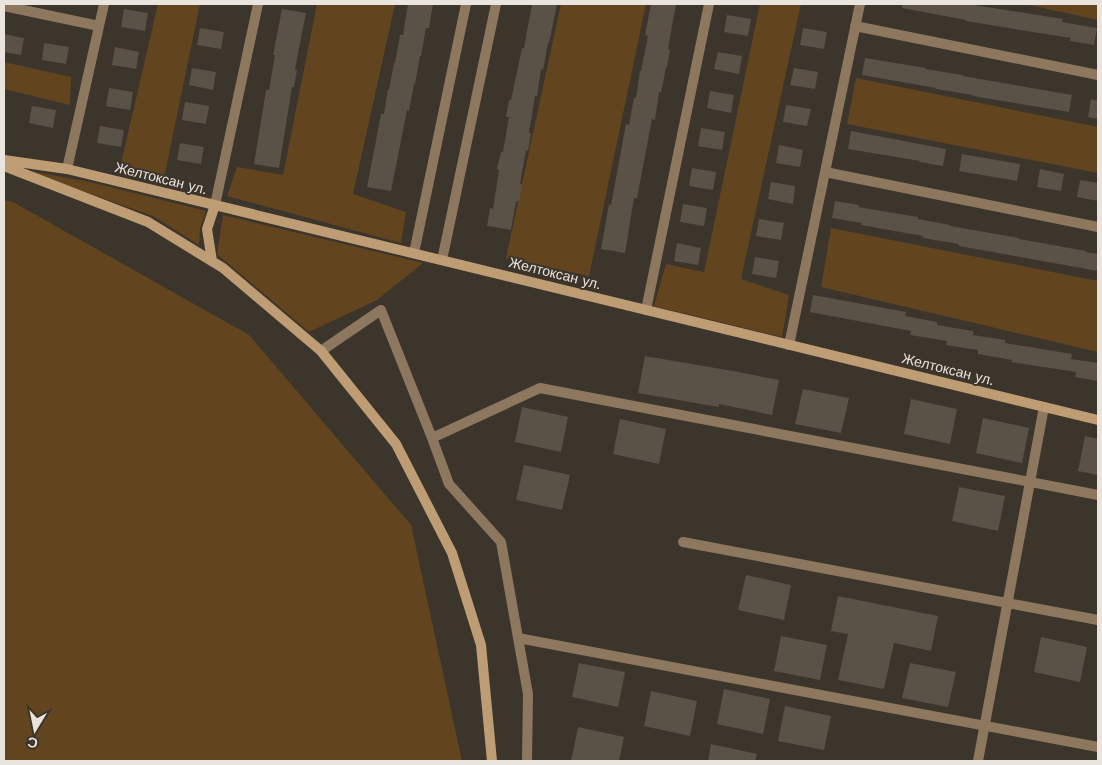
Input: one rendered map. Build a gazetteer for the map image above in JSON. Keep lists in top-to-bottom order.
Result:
{
  "streets": {
    "street": ["Желтоксан ул."]
  },
  "north": "bottom"
}
